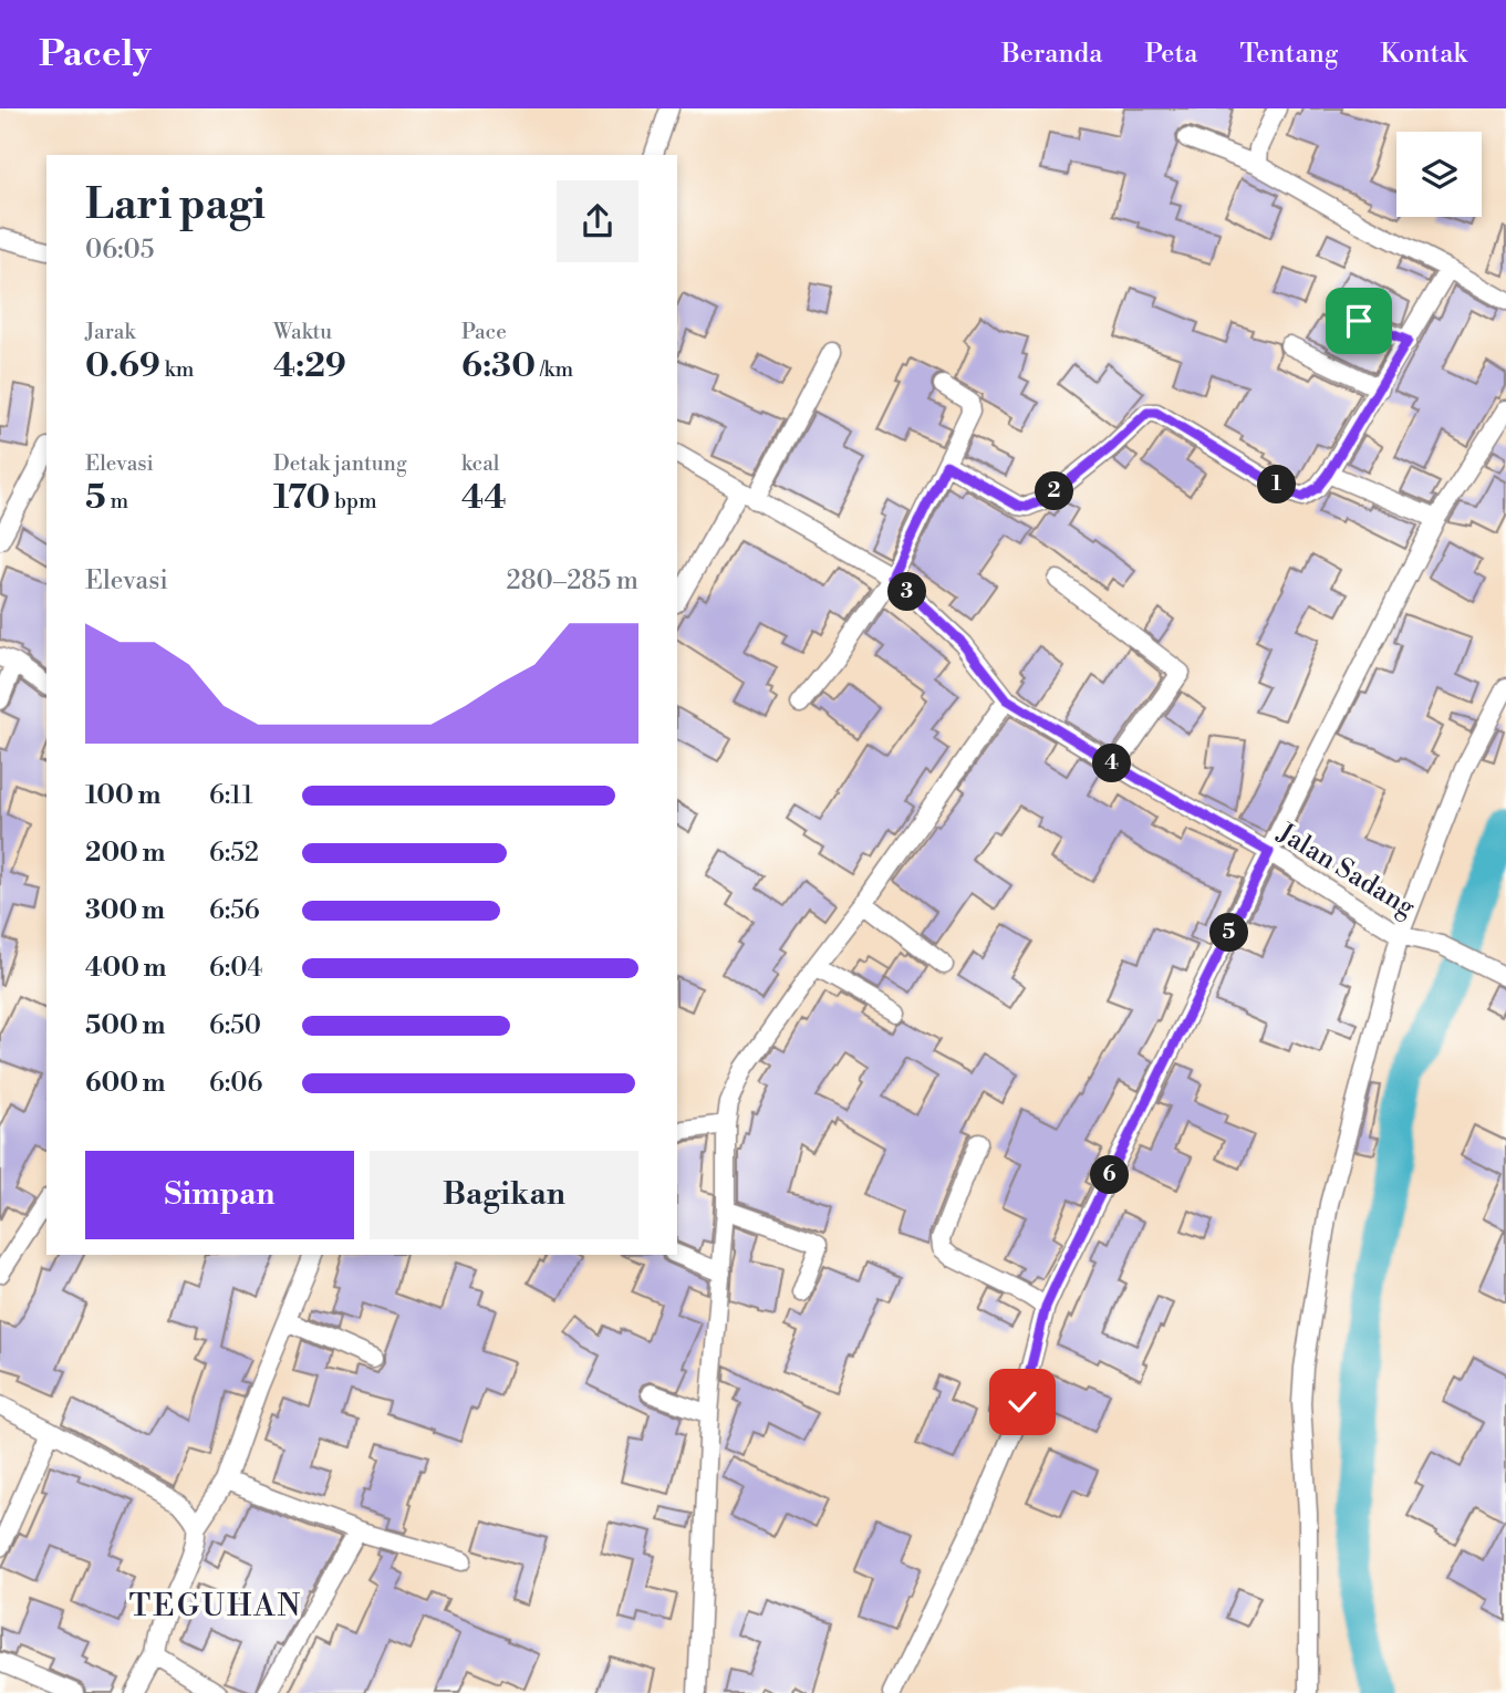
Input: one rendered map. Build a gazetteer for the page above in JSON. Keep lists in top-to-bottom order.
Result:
{
  "streets": {
    "street": ["Jalan Sadang"]
  },
  "districts": ["TEGUHAN"],
  "page": {
    "header": "Pacely",
    "nav": [
      "Beranda",
      "Peta",
      "Tentang",
      "Kontak"
    ],
    "heading": ["Lari pagi", "06:05"],
    "stats": [
      ["Jarak", "0.69 km"],
      ["Waktu", "4:29"],
      ["Pace", "6:30 /km"],
      ["Elevasi", "5 m"],
      ["Detak jantung", "170 bpm"],
      ["kcal", "44"]
    ],
    "pins": [
      "1",
      "2",
      "3",
      "4",
      "5",
      "6"
    ],
    "chart": ["Elevasi", "280–285 m"],
    "list": [
      {
        "name": "100 m",
        "note": "6:11"
      },
      {
        "name": "200 m",
        "note": "6:52"
      },
      {
        "name": "300 m",
        "note": "6:56"
      },
      {
        "name": "400 m",
        "note": "6:04"
      },
      {
        "name": "500 m",
        "note": "6:50"
      },
      {
        "name": "600 m",
        "note": "6:06"
      }
    ],
    "buttons": ["Simpan", "Bagikan"]
  }
}
